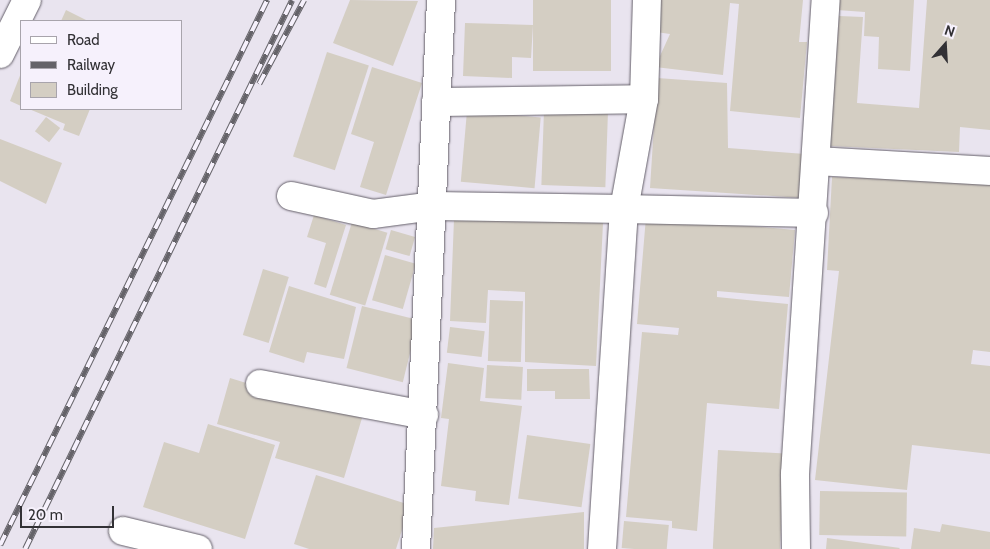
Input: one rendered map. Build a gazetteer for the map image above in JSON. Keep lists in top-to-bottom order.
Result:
{
  "legend": ["Road", "Railway", "Building"],
  "scale_bar": "20 m",
  "north": "top"
}
